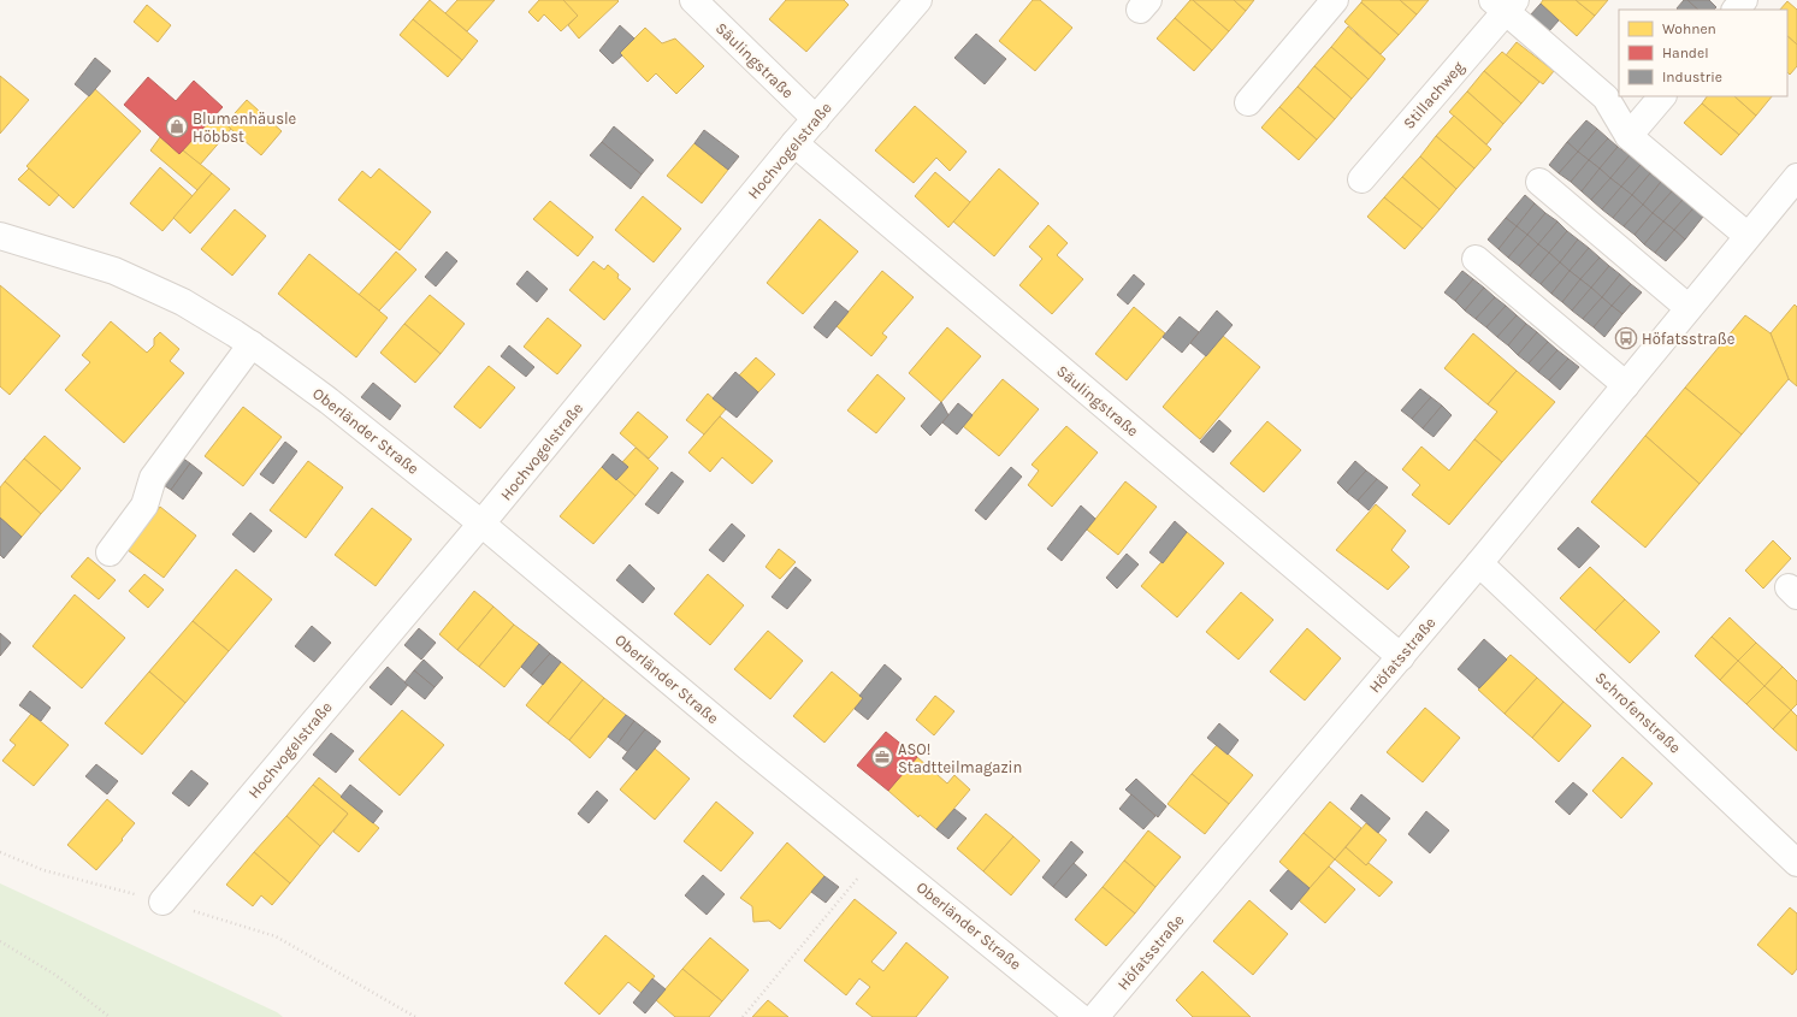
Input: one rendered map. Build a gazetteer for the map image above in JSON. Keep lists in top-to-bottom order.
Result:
{
  "streets": {
    "street": [
      "Säulingstraße",
      "Stillachweg",
      "Hochvogelstraße",
      "Oberländer Straße",
      "Höfatsstraße",
      "Schrofenstraße"
    ]
  },
  "crossings": [
    ["Säulingstraße", "Hochvogelstraße"],
    ["Säulingstraße", "Höfatsstraße"],
    ["Stillachweg", "Höfatsstraße"],
    ["Hochvogelstraße", "Oberländer Straße"],
    ["Höfatsstraße", "Schrofenstraße"]
  ],
  "places": {
    "shop": ["Blumenhäusle Höbbst"],
    "bus stop": ["Höfatsstraße"],
    "office": ["ASO! Stadtteilmagazin"]
  },
  "legend": ["Wohnen", "Handel", "Industrie"]
}
